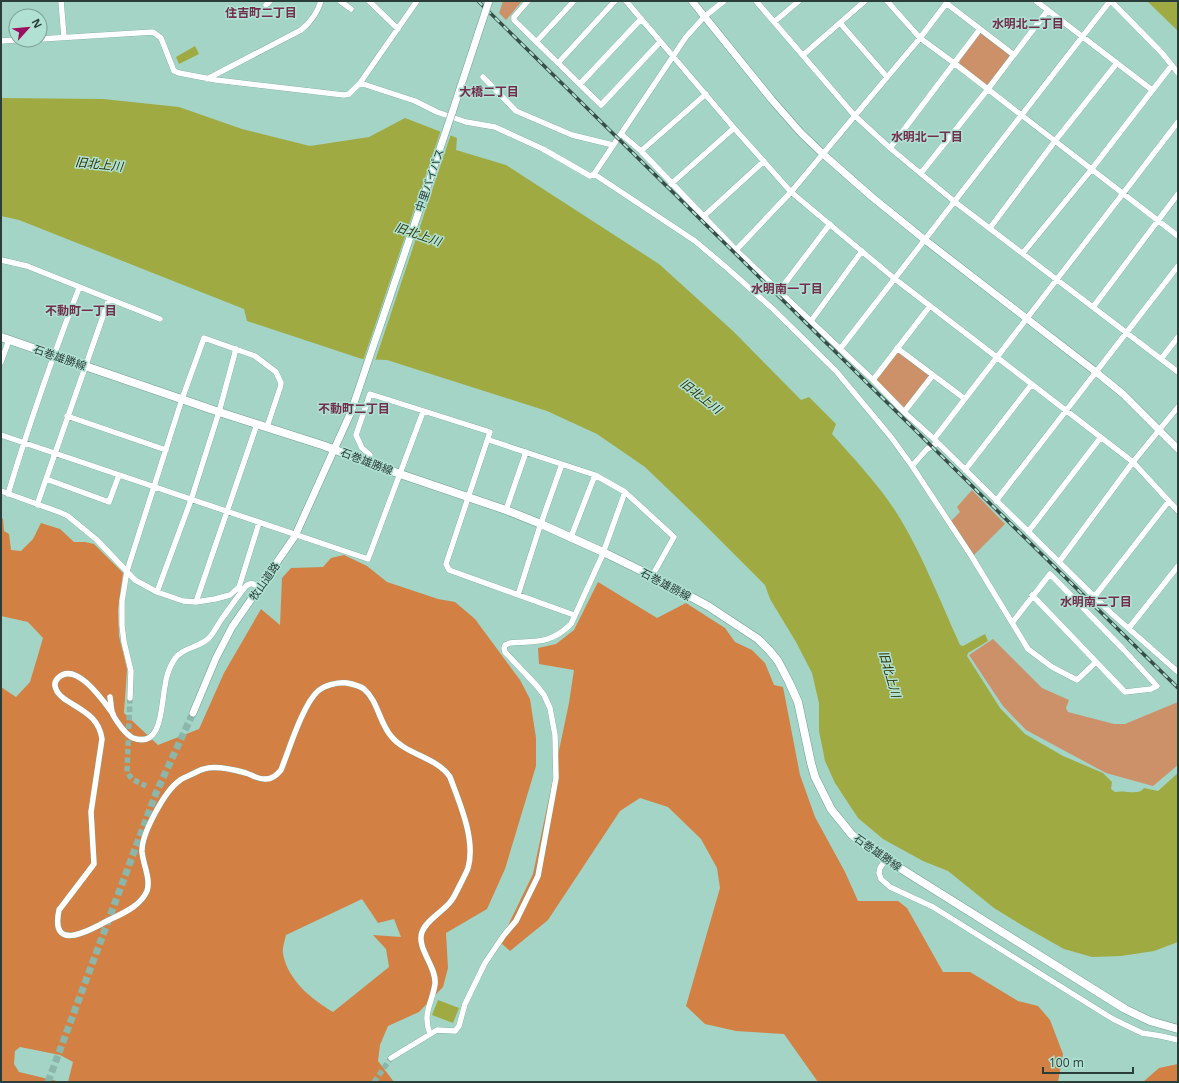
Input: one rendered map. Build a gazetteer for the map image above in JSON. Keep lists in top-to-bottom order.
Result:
{
  "streets": {
    "main road": ["石巻雄勝線"],
    "street": ["中里バイパス", "牧山道路"]
  },
  "crossings": [
    ["中里バイパス", "石巻雄勝線"],
    ["中里バイパス", "牧山道路"],
    ["石巻雄勝線", "牧山道路"]
  ],
  "districts": [
    "住吉町二丁目",
    "水明北二丁目",
    "大橋二丁目",
    "水明北一丁目",
    "水明南一丁目",
    "不動町一丁目",
    "不動町二丁目",
    "水明南二丁目"
  ],
  "water": ["旧北上川"],
  "scale_bar": "100 m",
  "north": "top right"
}
